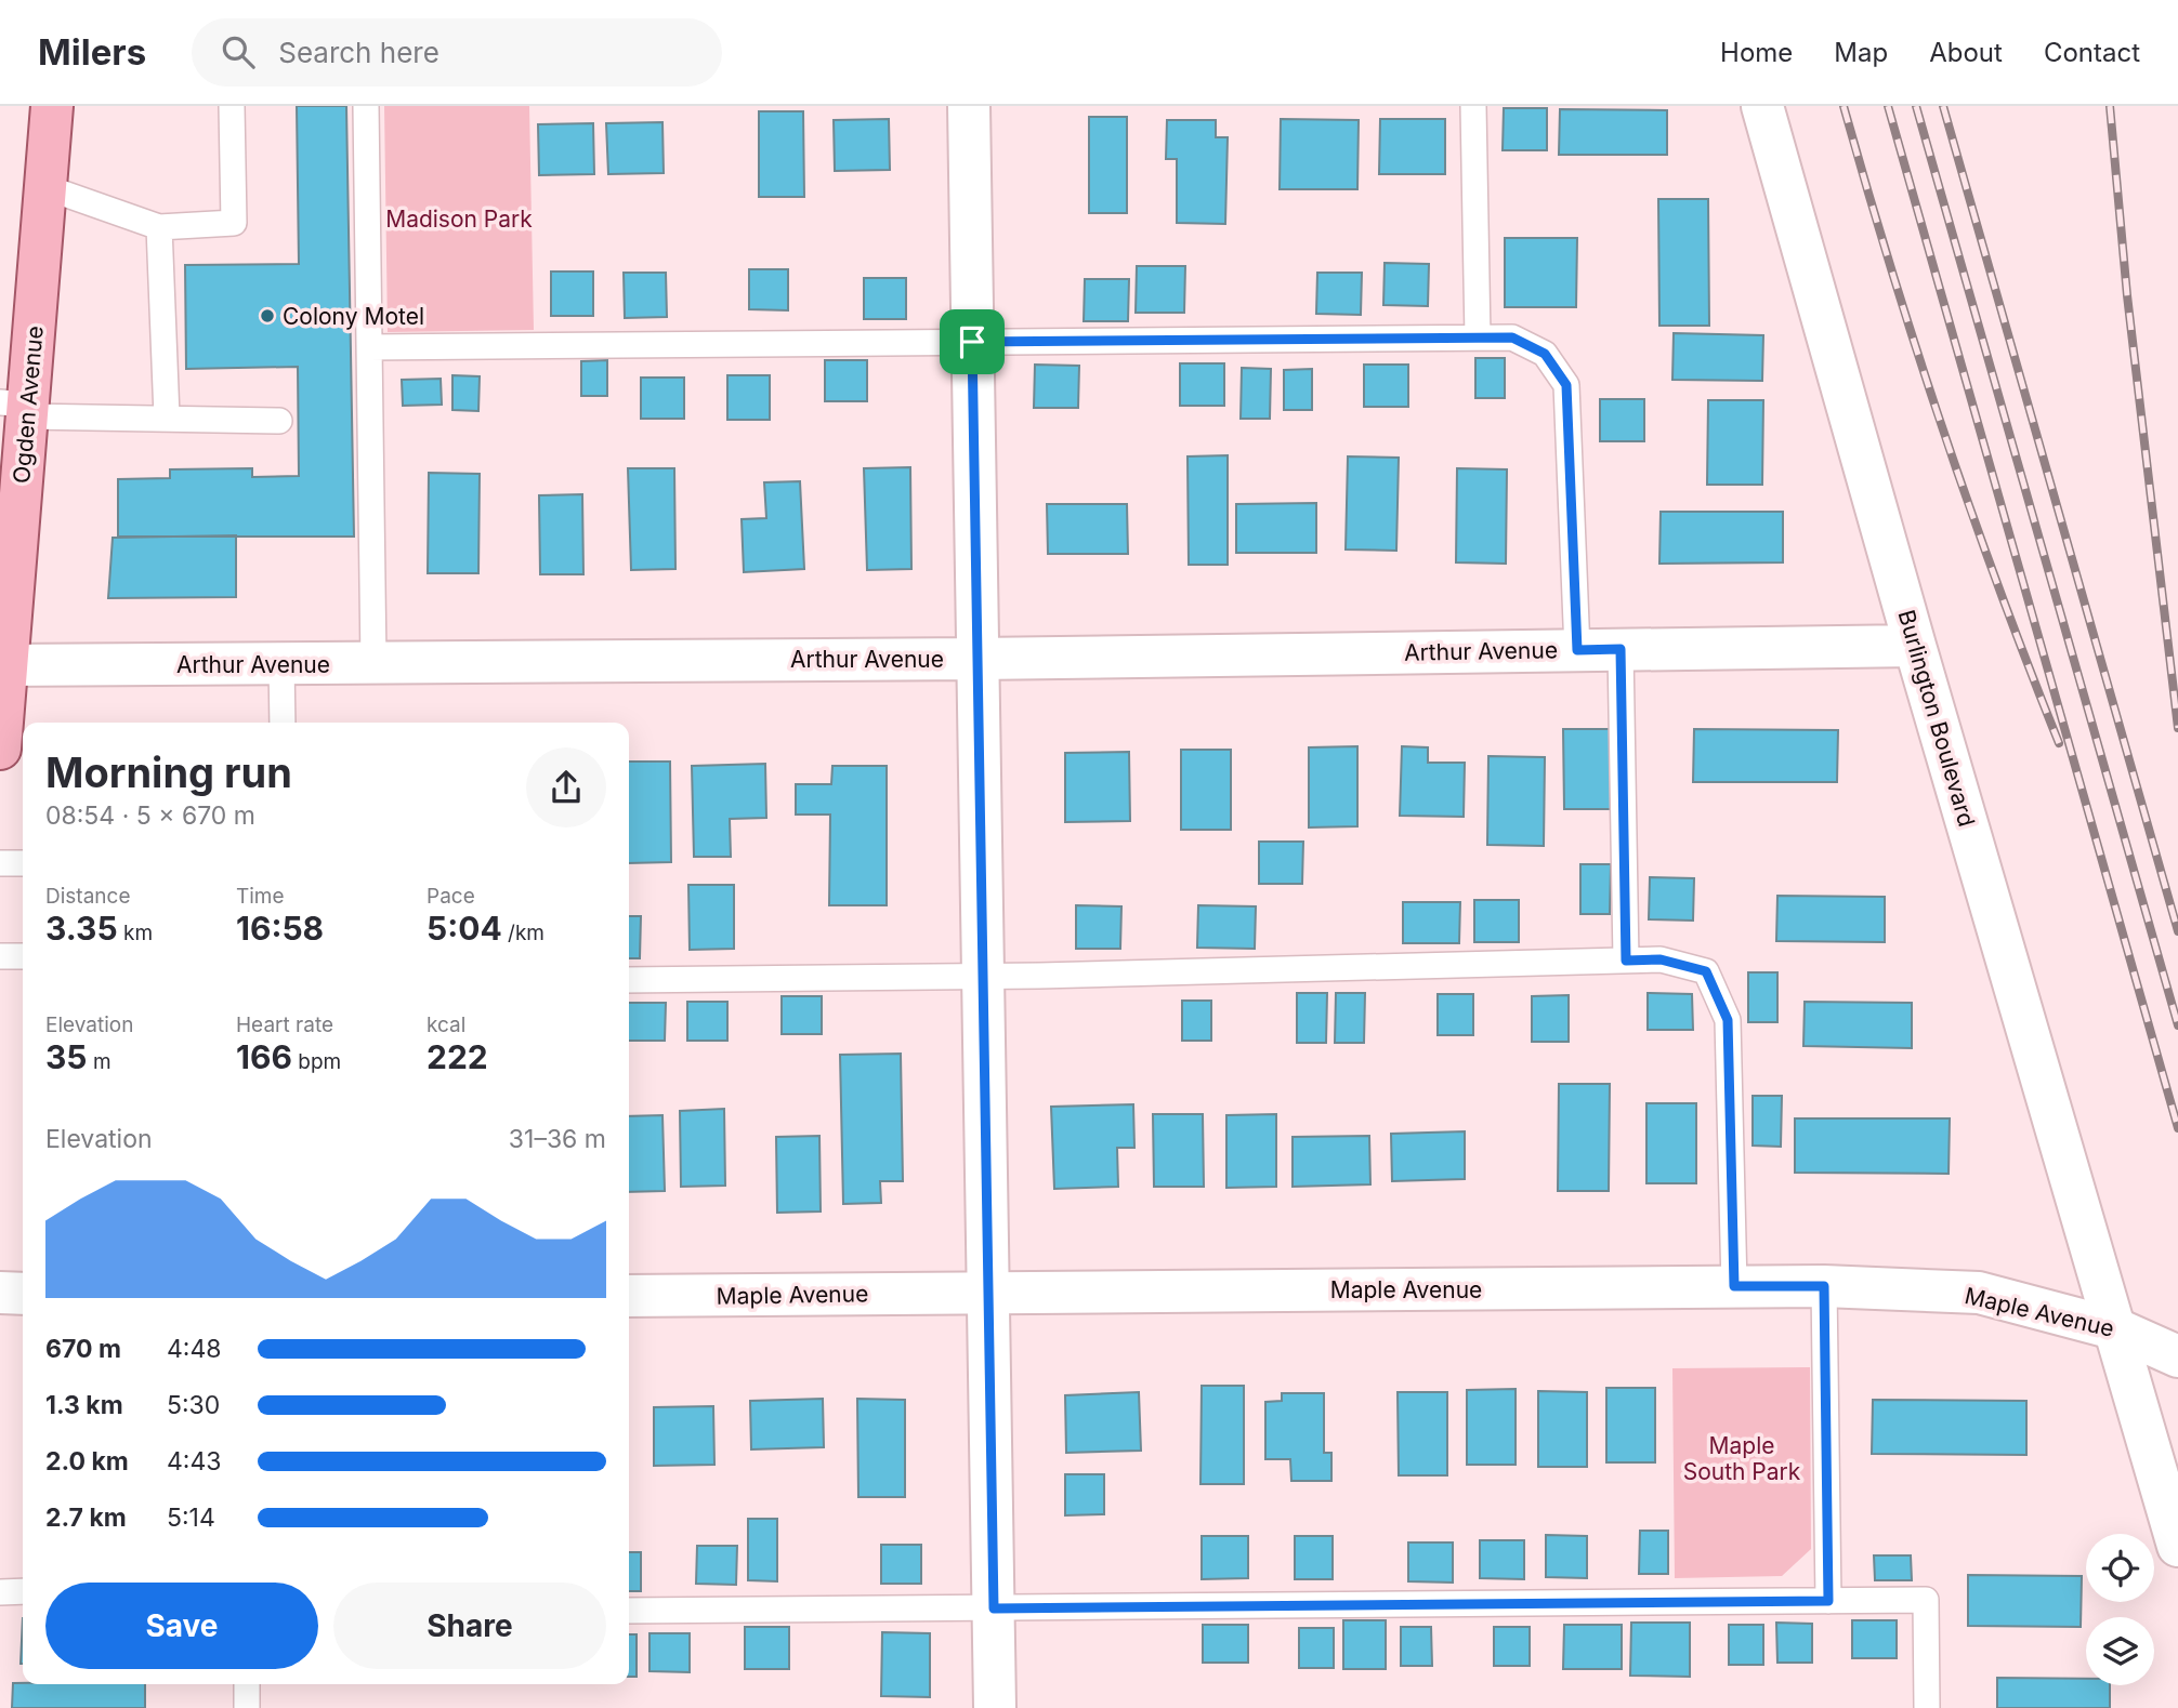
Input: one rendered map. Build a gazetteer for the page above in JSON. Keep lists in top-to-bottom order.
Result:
{
  "streets": {
    "main road": ["Ogden Avenue"],
    "street": ["Arthur Avenue", "Burlington Boulevard", "Maple Avenue"]
  },
  "crossings": [
    ["Ogden Avenue", "Arthur Avenue"],
    ["Arthur Avenue", "Burlington Boulevard"],
    ["Burlington Boulevard", "Maple Avenue"]
  ],
  "parks": ["Madison Park", "Maple South Park"],
  "places": ["Colony Motel"],
  "page": {
    "header": "Milers",
    "search": "Search here",
    "nav": [
      "Home",
      "Map",
      "About",
      "Contact"
    ],
    "heading": ["Morning run", "08:54 · 5 × 670 m"],
    "stats": [
      ["Distance", "3.35 km"],
      ["Time", "16:58"],
      ["Pace", "5:04 /km"],
      ["Elevation", "35 m"],
      ["Heart rate", "166 bpm"],
      ["kcal", "222"]
    ],
    "chart": ["Elevation", "31–36 m"],
    "list": [
      {
        "name": "670 m",
        "note": "4:48"
      },
      {
        "name": "1.3 km",
        "note": "5:30"
      },
      {
        "name": "2.0 km",
        "note": "4:43"
      },
      {
        "name": "2.7 km",
        "note": "5:14"
      }
    ],
    "buttons": ["Save", "Share"]
  }
}
